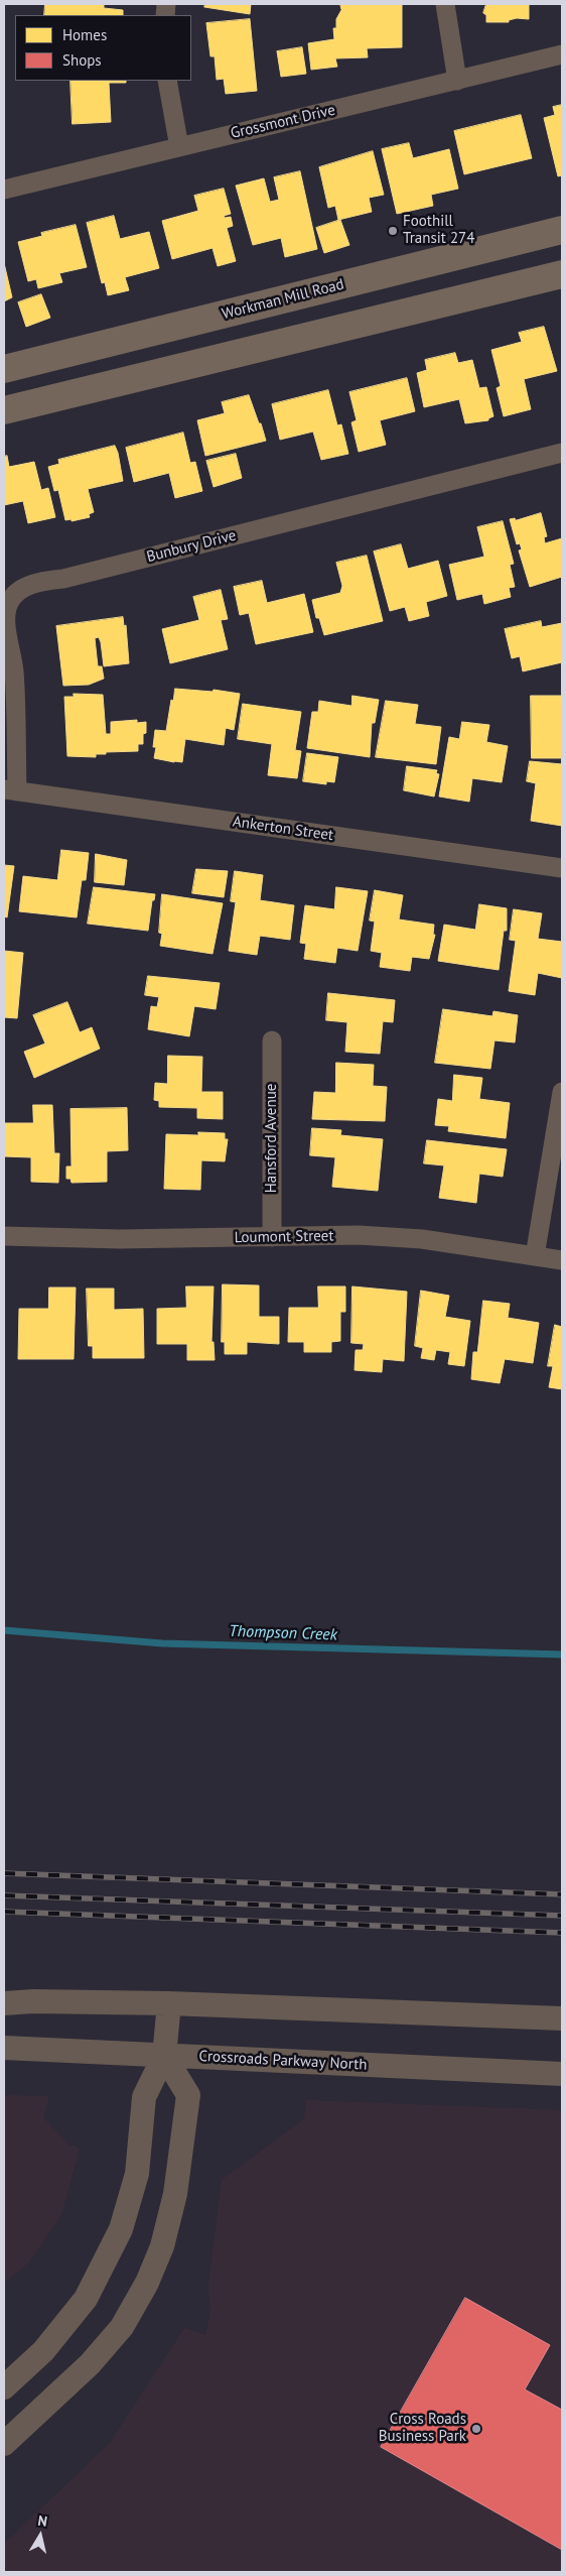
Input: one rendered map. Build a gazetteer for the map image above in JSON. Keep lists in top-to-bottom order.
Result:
{
  "streets": {
    "main road": ["Workman Mill Road"],
    "street": [
      "Grossmont Drive",
      "Bunbury Drive",
      "Ankerton Street",
      "Hansford Avenue",
      "Loumont Street",
      "Crossroads Parkway North"
    ]
  },
  "crossings": [
    ["Bunbury Drive", "Ankerton Street"],
    ["Hansford Avenue", "Loumont Street"]
  ],
  "water": ["Thompson Creek"],
  "places": ["Foothill Transit 274", "Cross Roads Business Park"],
  "legend": ["Homes", "Shops"],
  "north": "top"
}
